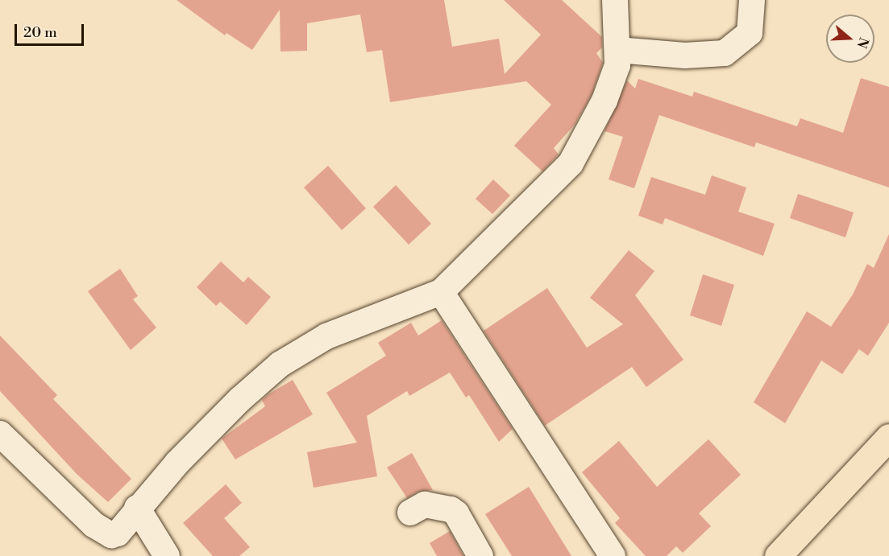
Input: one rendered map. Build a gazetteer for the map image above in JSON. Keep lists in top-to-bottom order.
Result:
{
  "scale_bar": "20 m",
  "north": "right"
}
